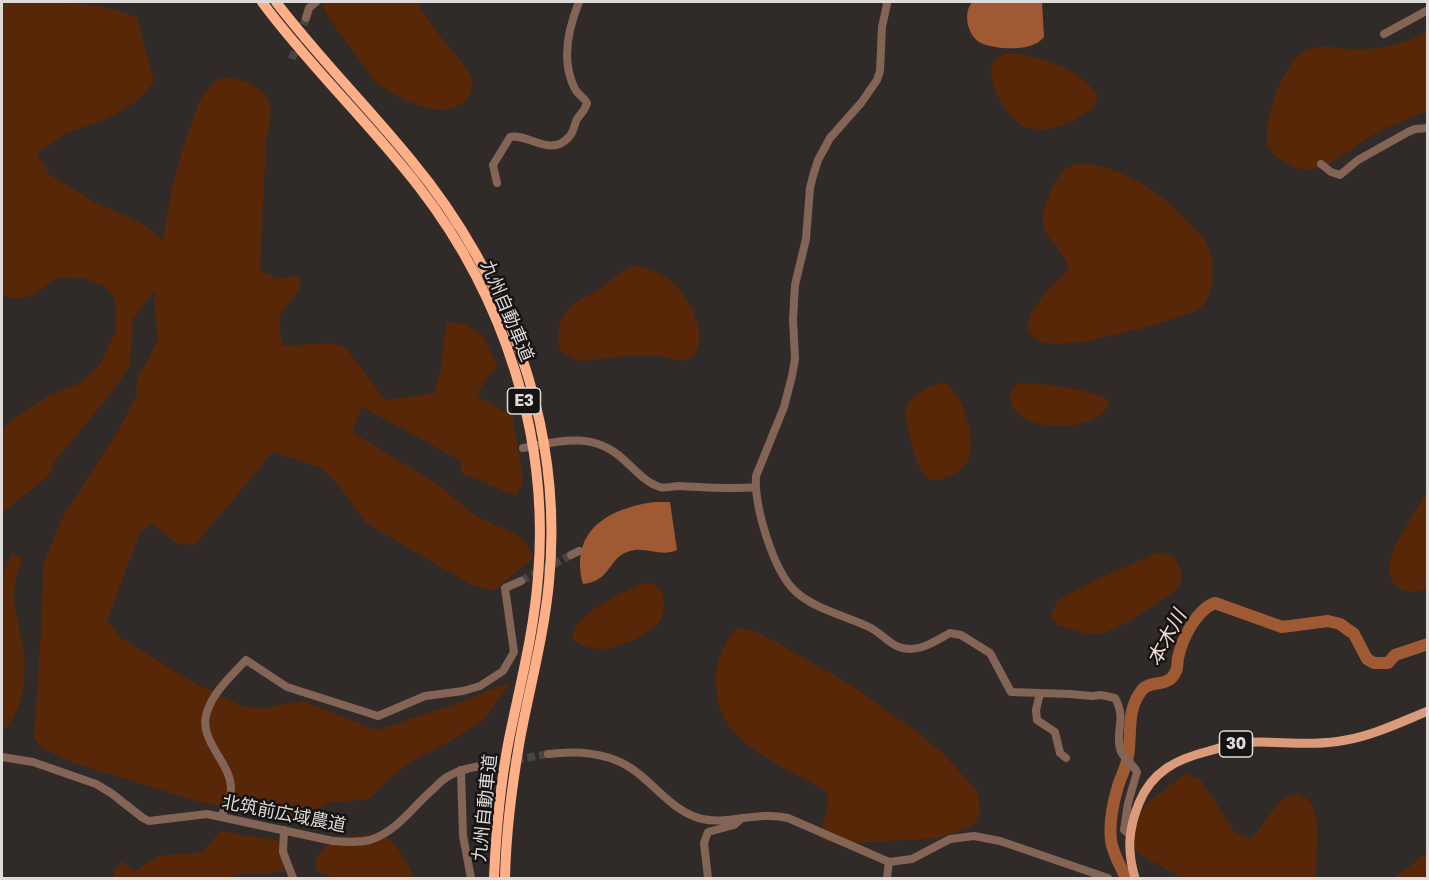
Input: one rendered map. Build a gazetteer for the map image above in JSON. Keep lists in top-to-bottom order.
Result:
{
  "streets": {
    "highway": ["九州自動車道", "E3"],
    "main road": ["30"],
    "street": ["北筑前広域農道"]
  },
  "water": ["本木川"]
}
